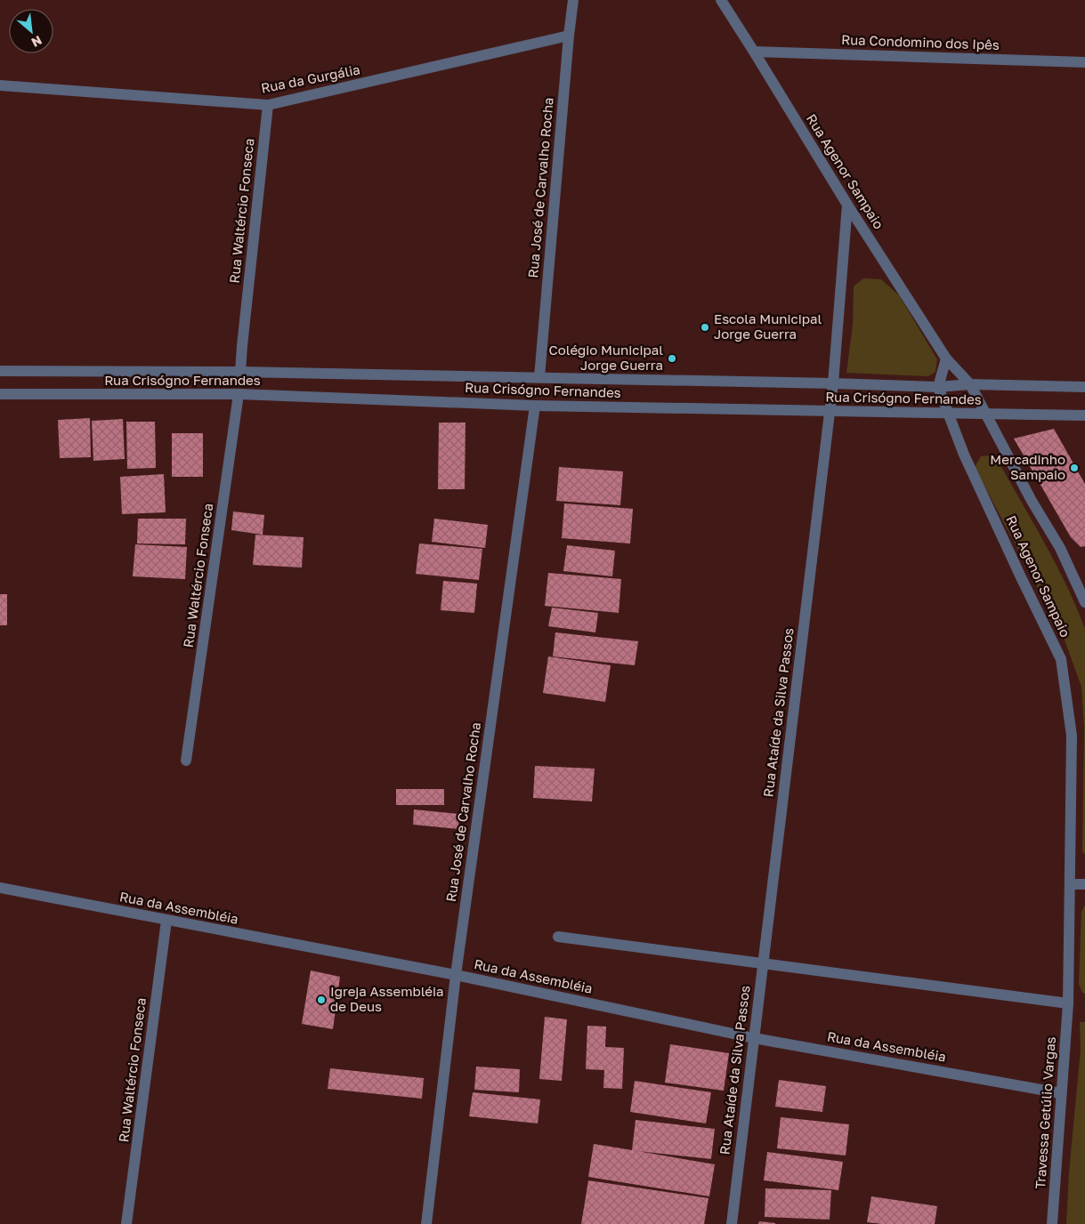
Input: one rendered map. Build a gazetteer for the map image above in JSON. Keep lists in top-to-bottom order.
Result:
{
  "streets": {
    "street": [
      "Rua Condomino dos Ipês",
      "Rua da Gurgália",
      "Rua Agenor Sampaio",
      "Rua José de Carvalho Rocha",
      "Rua Waltércio Fonseca",
      "Rua Crisógno Fernandes",
      "Rua Ataíde da Silva Passos",
      "Rua da Assembléia",
      "Travessa Getúlio Vargas"
    ]
  },
  "crossings": [
    ["Rua Condomino dos Ipês", "Rua Agenor Sampaio"],
    ["Rua da Gurgália", "Rua José de Carvalho Rocha"],
    ["Rua da Gurgália", "Rua Waltércio Fonseca"],
    ["Rua Agenor Sampaio", "Rua Crisógno Fernandes"],
    ["Rua Agenor Sampaio", "Rua Ataíde da Silva Passos"],
    ["Rua Agenor Sampaio", "Travessa Getúlio Vargas"],
    ["Rua José de Carvalho Rocha", "Rua Crisógno Fernandes"],
    ["Rua José de Carvalho Rocha", "Rua da Assembléia"],
    ["Rua Waltércio Fonseca", "Rua Crisógno Fernandes"],
    ["Rua Waltércio Fonseca", "Rua da Assembléia"],
    ["Rua Crisógno Fernandes", "Rua Ataíde da Silva Passos"],
    ["Rua Ataíde da Silva Passos", "Rua da Assembléia"],
    ["Rua da Assembléia", "Travessa Getúlio Vargas"]
  ],
  "places": [
    "Escola Municipal Jorge Guerra",
    "Colégio Municipal Jorge Guerra",
    "Mercadinho Sampaio",
    "Igreja Assembléia de Deus"
  ],
  "north": "bottom right"
}
